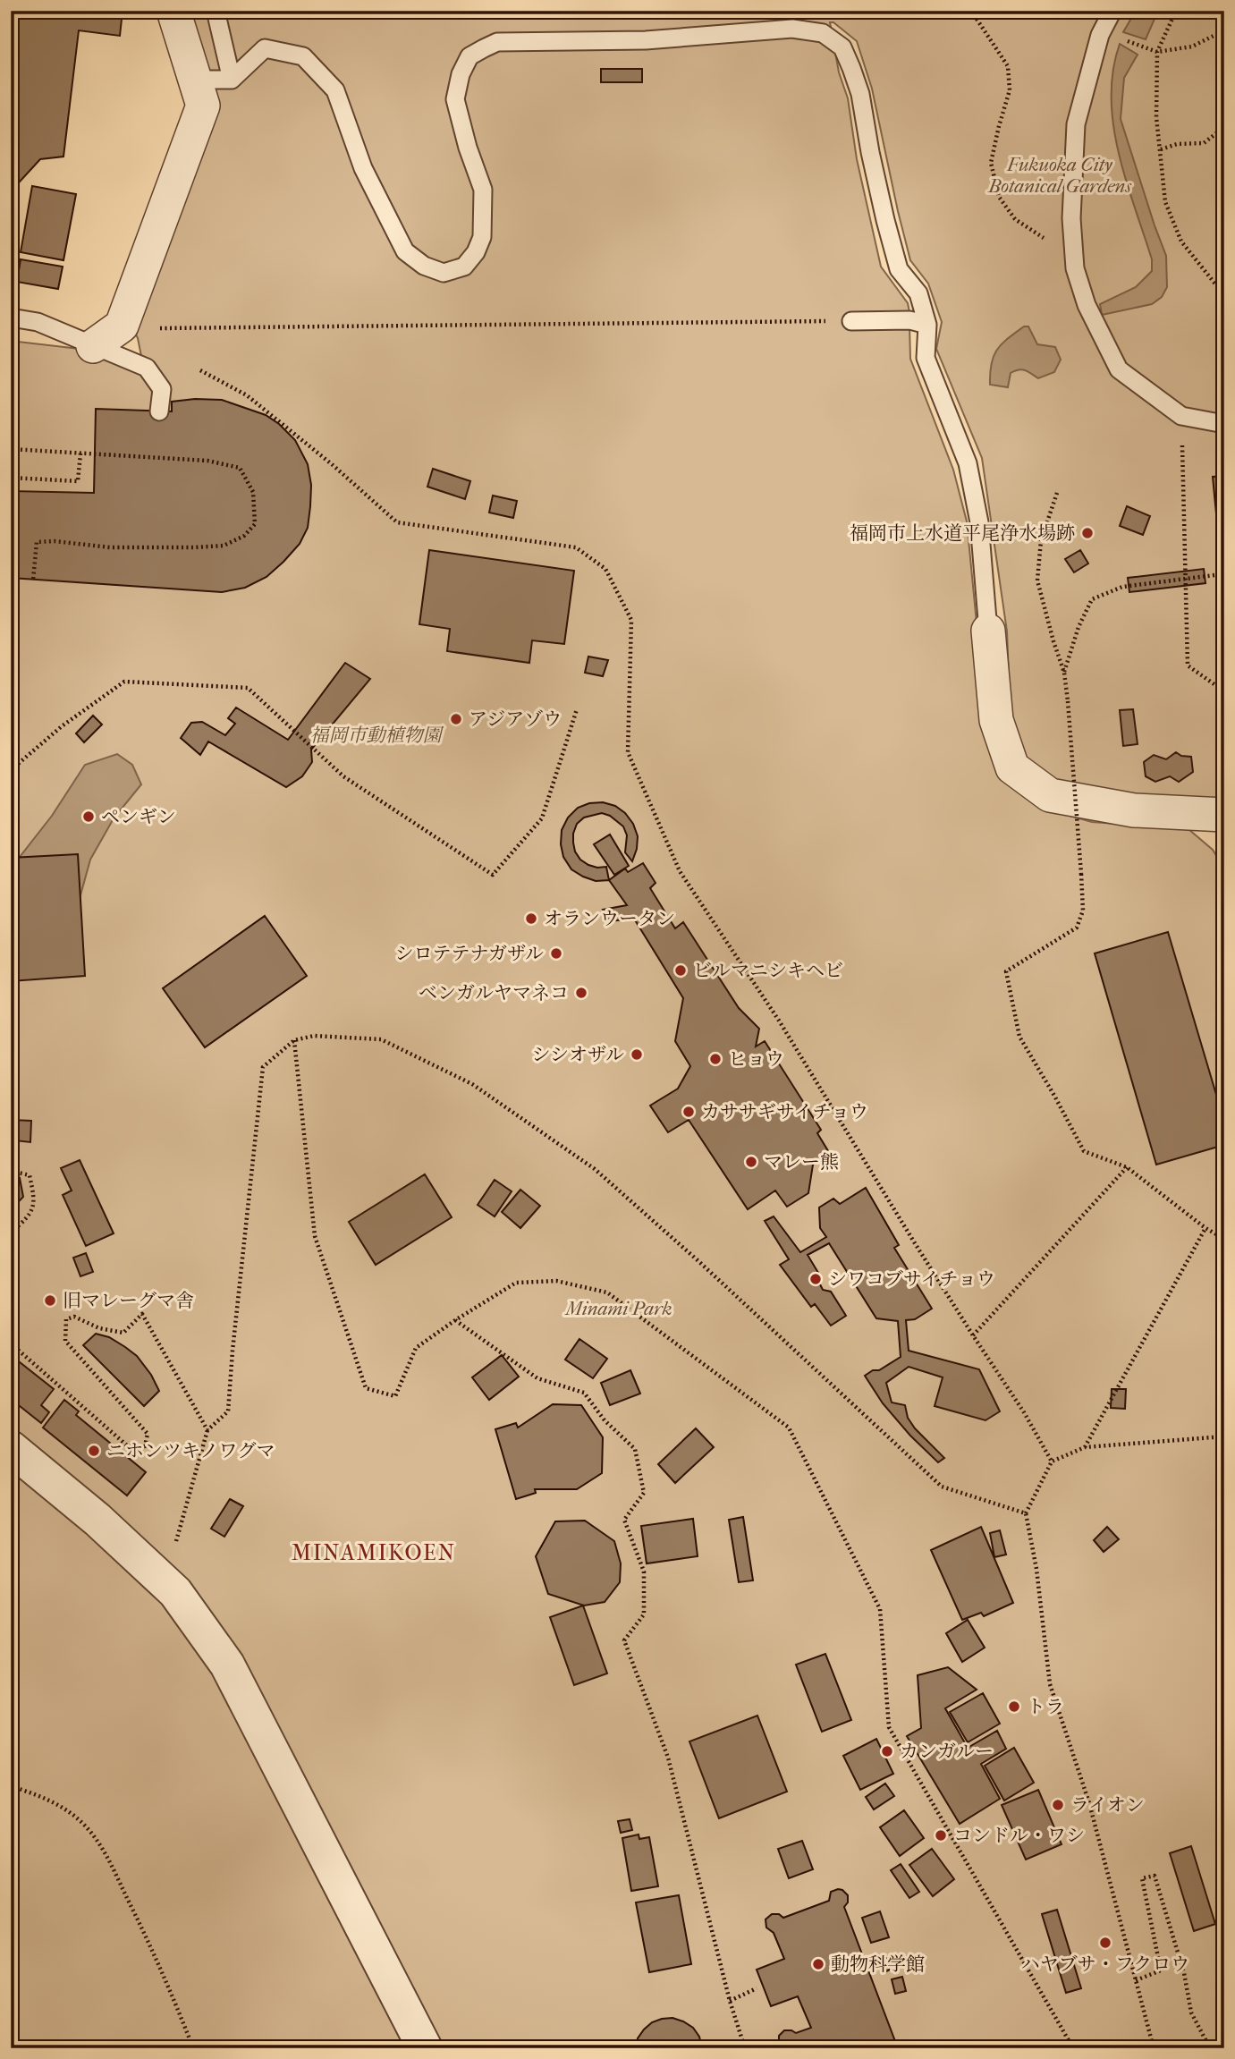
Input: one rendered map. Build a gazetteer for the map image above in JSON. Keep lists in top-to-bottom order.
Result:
{
  "districts": ["MINAMIKOEN"],
  "parks": ["Fukuoka City Botanical Gardens", "福岡市動植物園", "Minami Park"],
  "places": [
    "福岡市上水道平尾浄水場跡",
    "アジアゾウ",
    "ペンギン",
    "オランウータン",
    "シロテテナガザル",
    "ビルマニシキヘビ",
    "ベンガルヤマネコ",
    "シシオザル",
    "ヒョウ",
    "カササギサイチョウ",
    "マレー熊",
    "シワコブサイチョウ",
    "旧マレーグマ舎",
    "ニホンツキノワグマ",
    "トラ",
    "カンガルー",
    "ライオン",
    "コンドル・ワシ",
    "ハヤブサ・フクロウ",
    "動物科学館"
  ]
}
